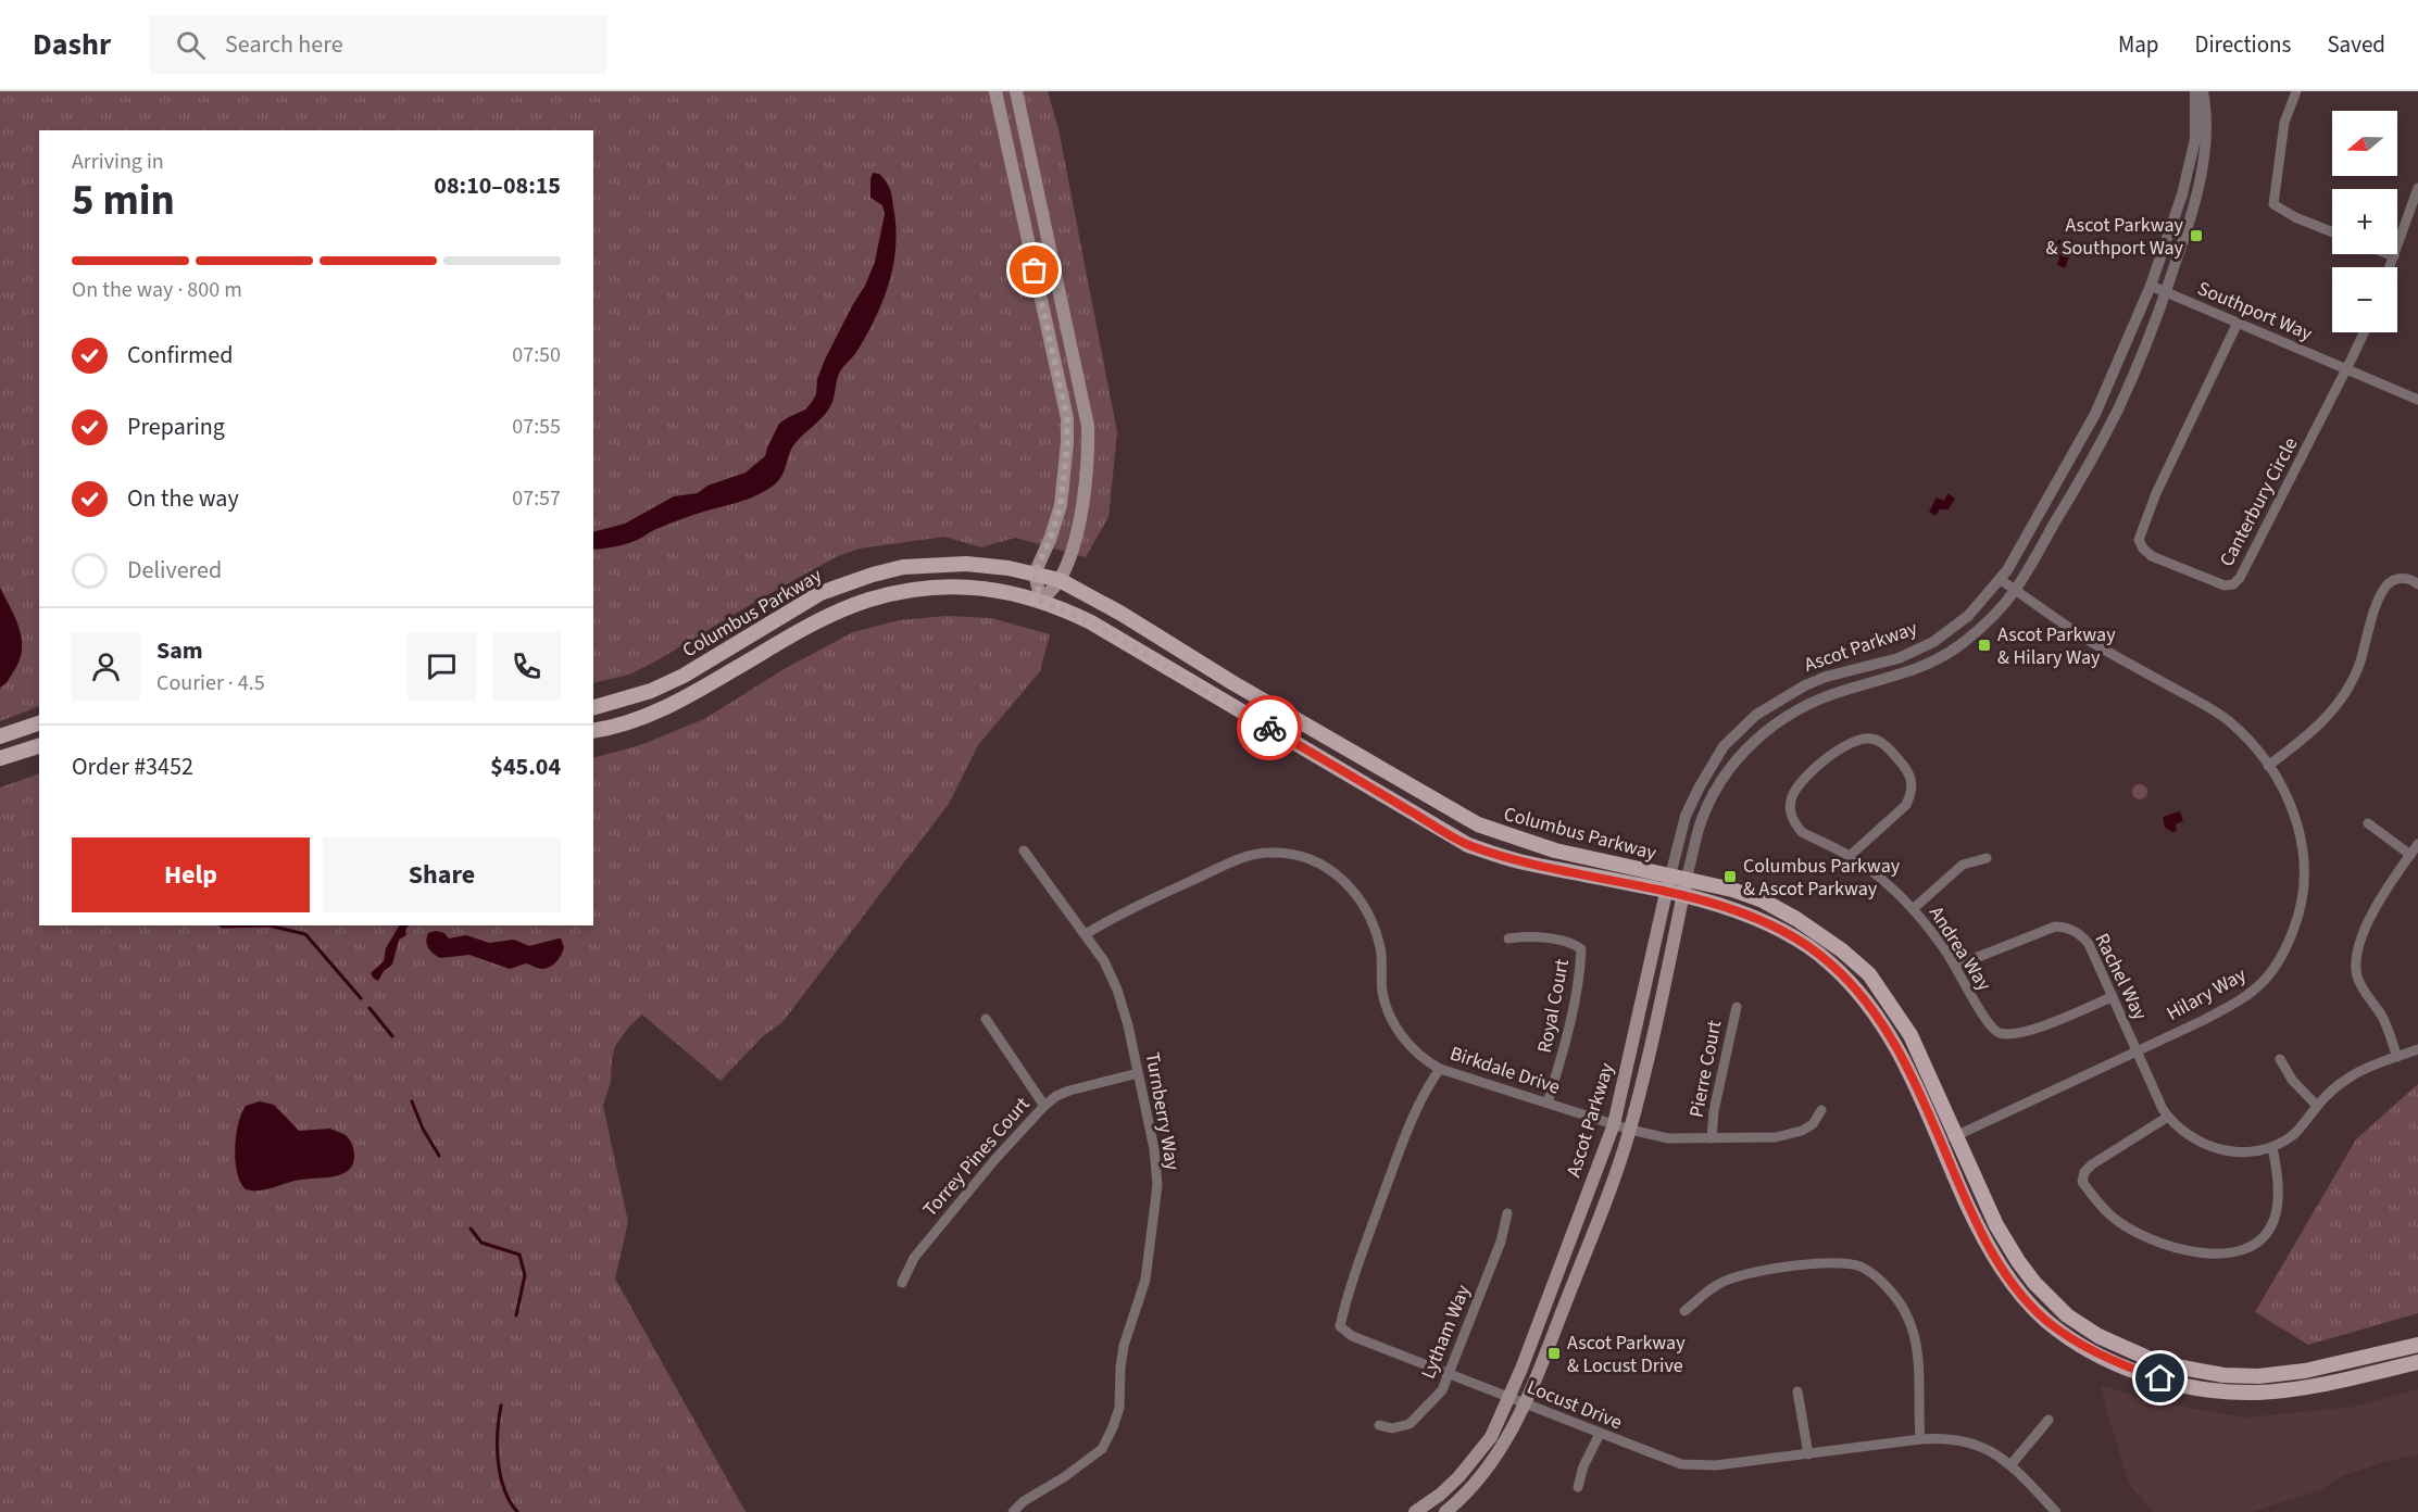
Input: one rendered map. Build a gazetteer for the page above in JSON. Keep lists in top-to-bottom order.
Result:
{
  "streets": {
    "main road": ["Columbus Parkway", "Ascot Parkway"],
    "street": [
      "Southport Way",
      "Canterbury Circle",
      "Andrea Way",
      "Rachel Way",
      "Hilary Way",
      "Royal Court",
      "Pierre Court",
      "Birkdale Drive",
      "Turnberry Way",
      "Torrey Pines Court",
      "Lytham Way",
      "Locust Drive"
    ]
  },
  "crossings": [
    ["Southport Way", "Canterbury Circle"],
    ["Southport Way", "Ascot Parkway"],
    ["Columbus Parkway", "Ascot Parkway"],
    ["Columbus Parkway", "Hilary Way"],
    ["Ascot Parkway", "Hilary Way"],
    ["Ascot Parkway", "Birkdale Drive"],
    ["Ascot Parkway", "Locust Drive"],
    ["Andrea Way", "Rachel Way"],
    ["Rachel Way", "Hilary Way"],
    ["Royal Court", "Birkdale Drive"],
    ["Pierre Court", "Birkdale Drive"],
    ["Birkdale Drive", "Turnberry Way"],
    ["Birkdale Drive", "Locust Drive"],
    ["Turnberry Way", "Torrey Pines Court"],
    ["Lytham Way", "Locust Drive"]
  ],
  "places": {
    "transit": [
      "Ascot Parkway & Southport Way",
      "Ascot Parkway & Hilary Way",
      "Columbus Parkway & Ascot Parkway",
      "Ascot Parkway & Locust Drive"
    ]
  },
  "north": "left",
  "page": {
    "header": "Dashr",
    "search": "Search here",
    "nav": ["Map", "Directions", "Saved"],
    "map_buttons": ["+", "−"],
    "heading": ["5 min", "Arriving in", "08:10–08:15"],
    "panel": [
      "Sam",
      "Courier · 4.5",
      "Order #3452",
      "$45.04"
    ],
    "bar": "On the way · 800 m",
    "list": [
      ["Confirmed", "07:50"],
      ["Preparing", "07:55"],
      ["On the way", "07:57"],
      "Delivered"
    ],
    "buttons": ["Help", "Share"]
  }
}
